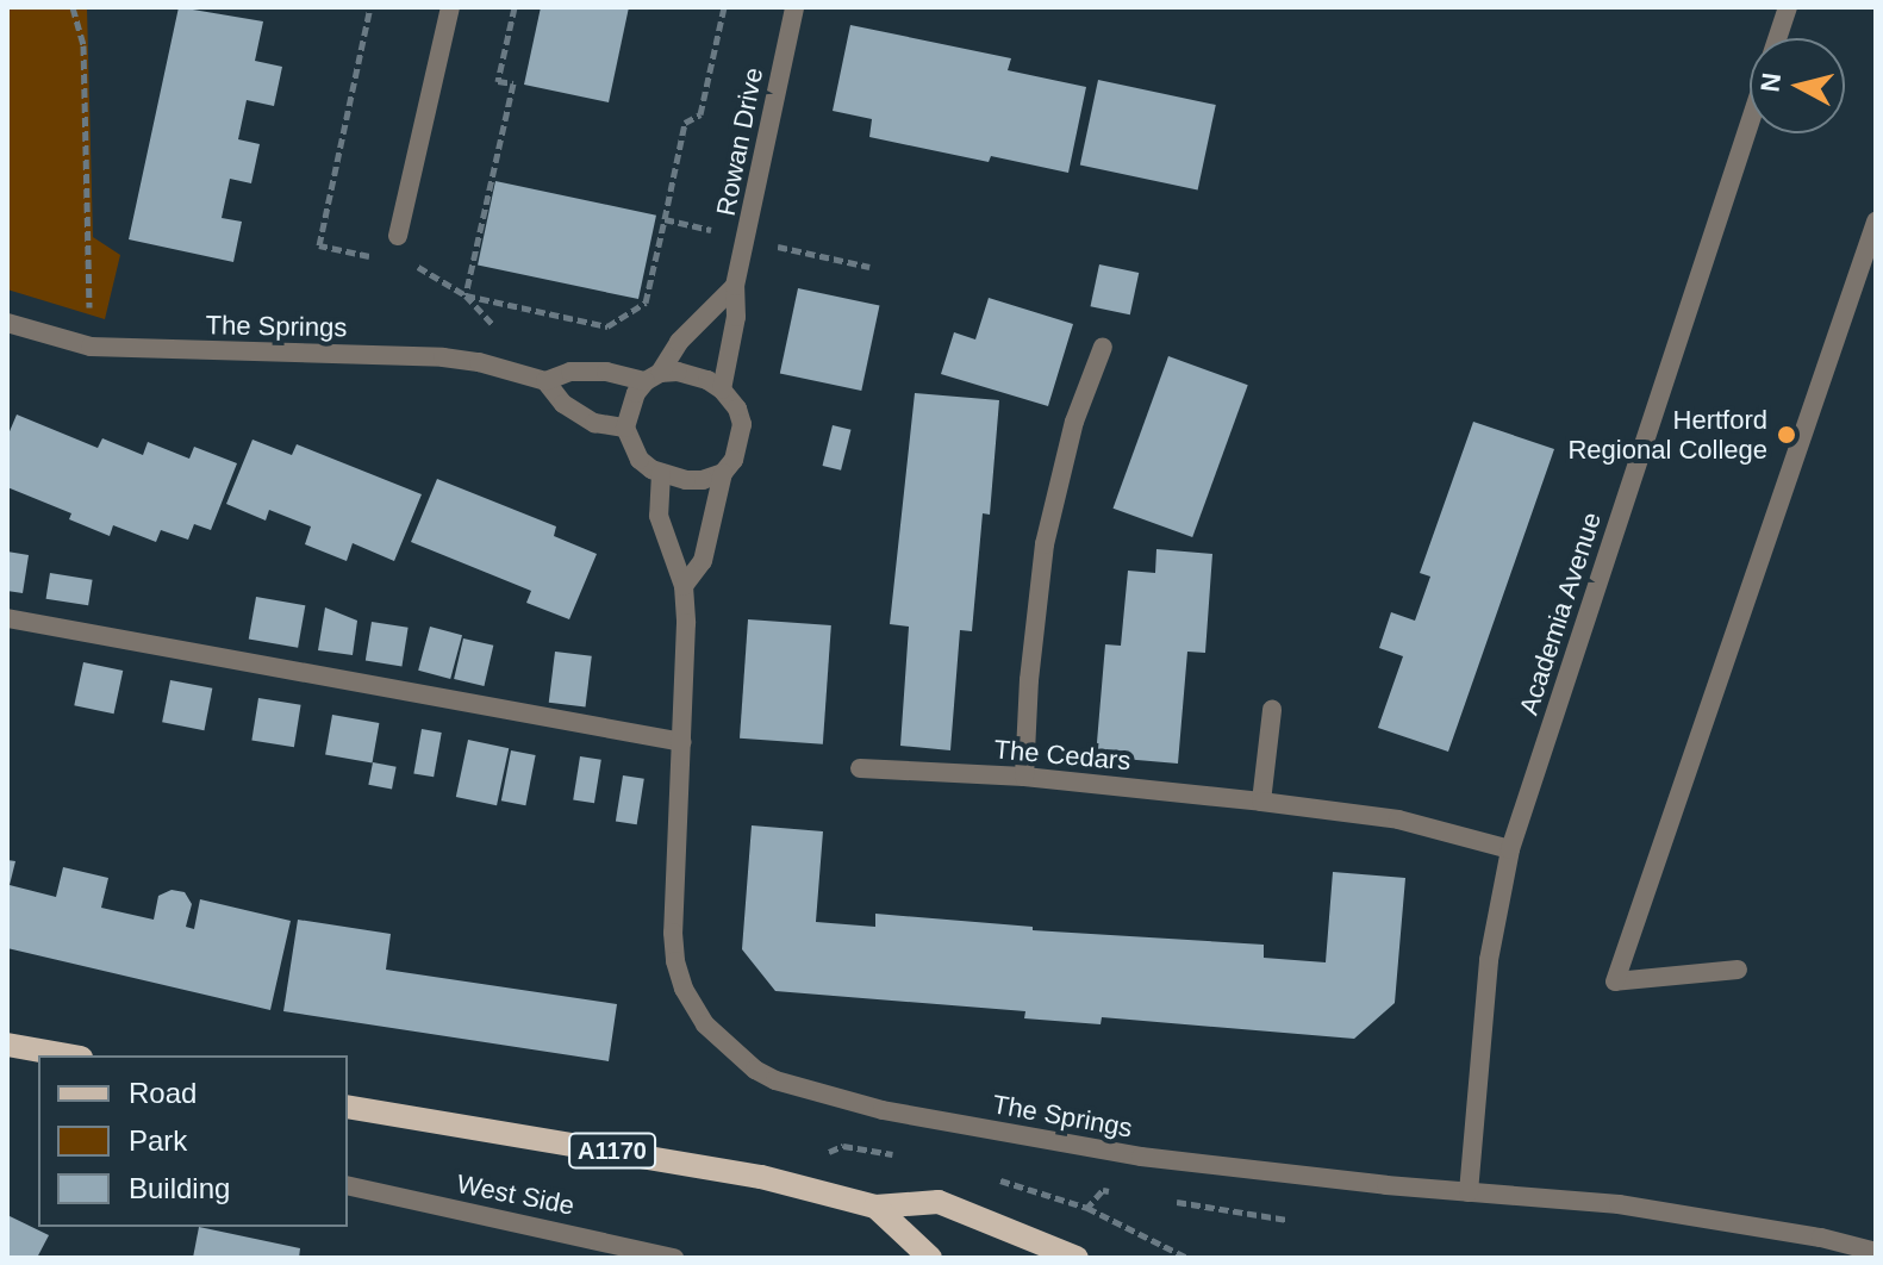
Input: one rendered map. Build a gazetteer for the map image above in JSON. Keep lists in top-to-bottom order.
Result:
{
  "streets": {
    "main road": ["A1170"],
    "street": [
      "Rowan Drive",
      "The Springs",
      "Academia Avenue",
      "The Cedars",
      "West Side"
    ]
  },
  "crossings": [
    ["Rowan Drive", "The Springs"],
    ["The Springs", "Academia Avenue"],
    ["Academia Avenue", "The Cedars"]
  ],
  "places": ["Hertford Regional College"],
  "legend": ["Road", "Park", "Building"],
  "north": "left"
}
